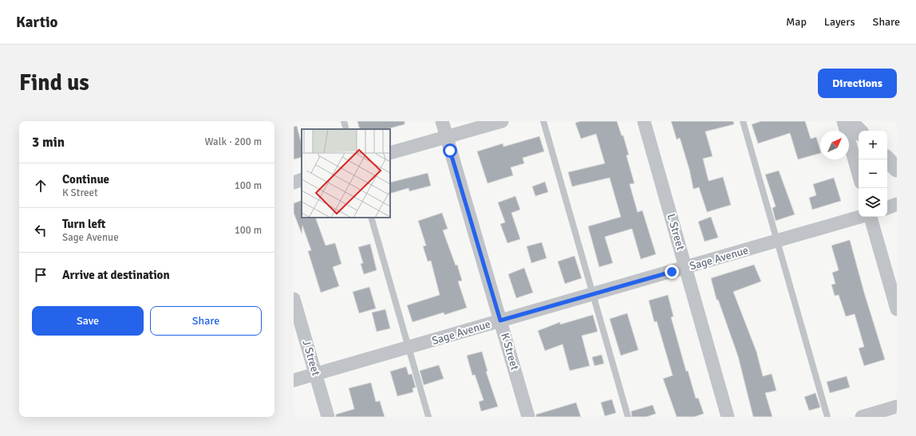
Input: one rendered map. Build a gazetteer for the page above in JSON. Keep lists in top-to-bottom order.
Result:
{
  "streets": {
    "street": [
      "L Street",
      "Sage Avenue",
      "K Street",
      "J Street"
    ]
  },
  "crossings": [
    ["L Street", "Sage Avenue"],
    ["Sage Avenue", "K Street"],
    ["Sage Avenue", "J Street"]
  ],
  "north": "top right",
  "page": {
    "header": "Kartio",
    "nav": ["Map", "Layers", "Share"],
    "buttons": [
      "Directions",
      ["Save", "Share"]
    ],
    "title": "Find us",
    "heading": ["3 min", "Walk · 200 m"],
    "map_buttons": ["+", "−"],
    "list": [
      ["Continue", "K Street", "100 m"],
      ["Turn left", "Sage Avenue", "100 m"],
      "Arrive at destination"
    ]
  }
}
